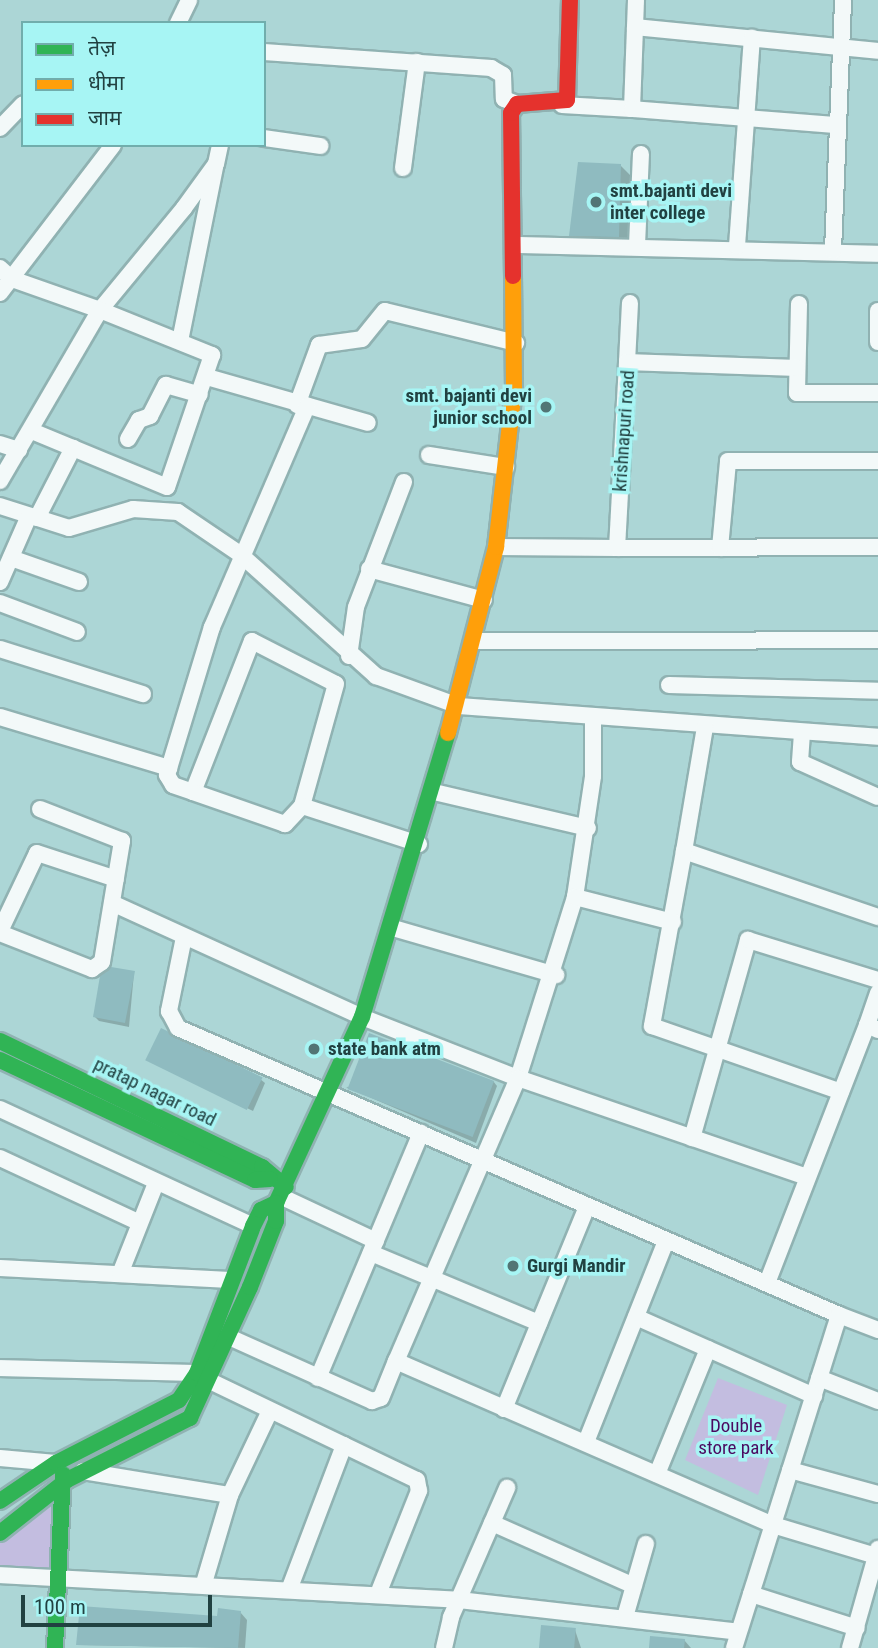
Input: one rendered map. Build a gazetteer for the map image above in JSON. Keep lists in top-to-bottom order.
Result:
{
  "streets": {
    "street": ["krishnapuri road", "pratap nagar road"]
  },
  "parks": ["Double store park"],
  "places": [
    "smt.bajanti devi inter college",
    "smt. bajanti devi junior school",
    "state bank atm",
    "Gurgi Mandir"
  ],
  "legend": ["तेज़", "धीमा", "जाम"],
  "scale_bar": "100 m"
}
